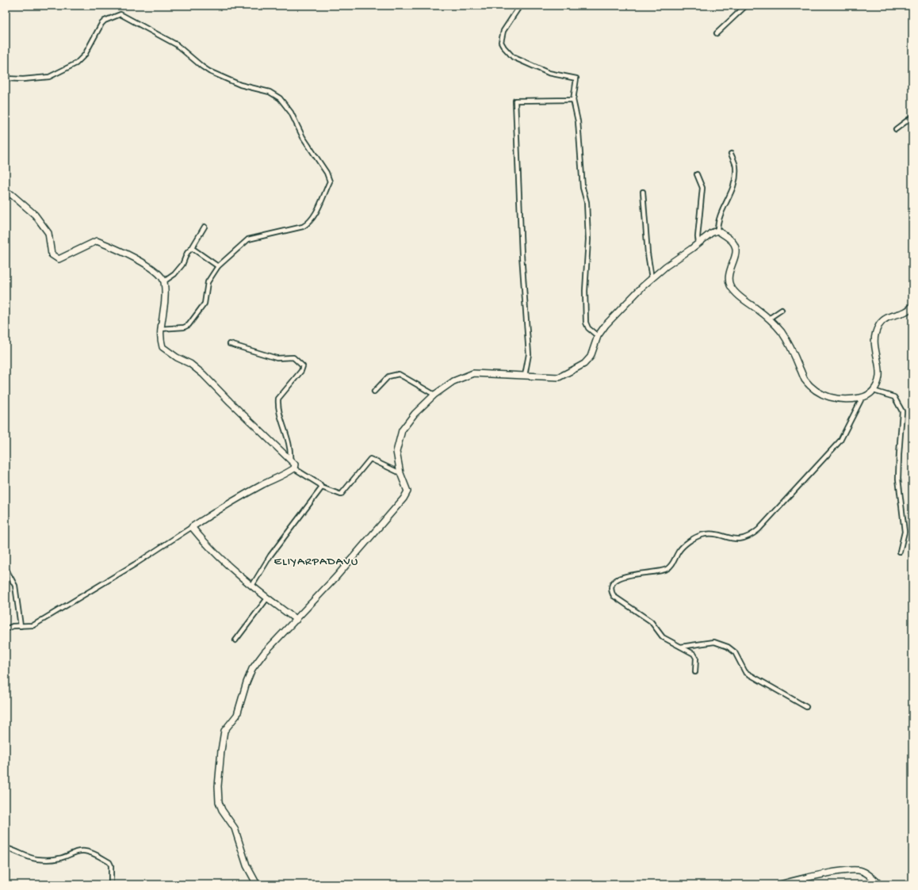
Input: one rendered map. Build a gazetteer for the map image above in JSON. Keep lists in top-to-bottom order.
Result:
{
  "districts": ["ELIYARPADAVU"]
}
